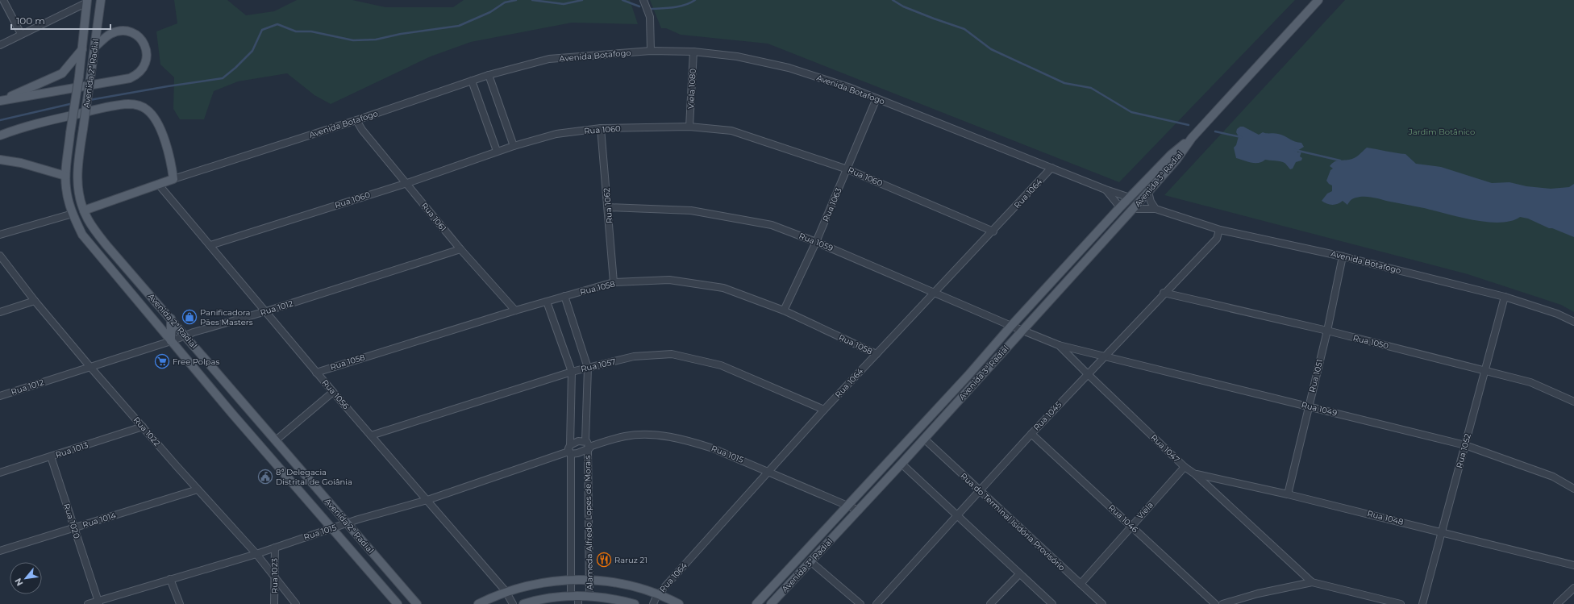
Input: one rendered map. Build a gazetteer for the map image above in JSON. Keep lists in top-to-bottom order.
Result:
{
  "streets": {
    "main road": ["Avenida Botafogo", "Avenida 2ª Radial", "Avenida 3ª Radial"],
    "street": [
      "Viela 1080",
      "Rua 1060",
      "Rua 1064",
      "Rua 1063",
      "Rua 1062",
      "Rua 1061",
      "Rua 1059",
      "Rua 1058",
      "Rua 1012",
      "Rua 1050",
      "Rua 1057",
      "Rua 1051",
      "Rua 1056",
      "Rua 1049",
      "Rua 1045",
      "Rua 1022",
      "Rua 1047",
      "Rua 1013",
      "Rua 1052",
      "Rua 1015",
      "Viela",
      "Rua 1048",
      "Rua 1046",
      "Rua 1014",
      "Rua 1020",
      "Rua do Terminal Isidória Provisório",
      "Alameda Alfredo Lopes de Morais",
      "Rua 1023"
    ]
  },
  "crossings": [
    ["Avenida Botafogo", "Avenida 2ª Radial"],
    ["Avenida Botafogo", "Viela 1080"],
    ["Avenida Botafogo", "Avenida 3ª Radial"],
    ["Avenida Botafogo", "Rua 1064"],
    ["Avenida Botafogo", "Rua 1063"],
    ["Avenida Botafogo", "Rua 1061"],
    ["Avenida Botafogo", "Rua 1051"],
    ["Avenida Botafogo", "Rua 1056"],
    ["Avenida Botafogo", "Rua 1045"],
    ["Avenida Botafogo", "Rua 1052"],
    ["Avenida 2ª Radial", "Rua 1012"],
    ["Avenida 2ª Radial", "Rua 1015"],
    ["Viela 1080", "Rua 1060"],
    ["Rua 1060", "Rua 1064"],
    ["Rua 1060", "Rua 1063"],
    ["Rua 1060", "Rua 1062"],
    ["Rua 1060", "Rua 1061"],
    ["Rua 1060", "Rua 1056"],
    ["Avenida 3ª Radial", "Rua 1059"],
    ["Avenida 3ª Radial", "Rua 1047"],
    ["Avenida 3ª Radial", "Rua 1015"],
    ["Avenida 3ª Radial", "Rua do Terminal Isidória Provisório"],
    ["Rua 1064", "Rua 1059"],
    ["Rua 1064", "Rua 1058"],
    ["Rua 1064", "Rua 1057"],
    ["Rua 1064", "Rua 1015"],
    ["Rua 1063", "Rua 1059"],
    ["Rua 1063", "Rua 1058"],
    ["Rua 1062", "Rua 1059"],
    ["Rua 1062", "Rua 1058"],
    ["Rua 1061", "Rua 1058"],
    ["Rua 1061", "Rua 1012"],
    ["Rua 1059", "Rua 1047"],
    ["Rua 1058", "Rua 1056"],
    ["Rua 1058", "Alameda Alfredo Lopes de Morais"],
    ["Rua 1012", "Rua 1056"],
    ["Rua 1012", "Rua 1022"],
    ["Rua 1050", "Rua 1051"],
    ["Rua 1050", "Rua 1045"],
    ["Rua 1050", "Rua 1052"],
    ["Rua 1057", "Rua 1056"],
    ["Rua 1057", "Alameda Alfredo Lopes de Morais"],
    ["Rua 1051", "Rua 1049"],
    ["Rua 1051", "Rua 1048"],
    ["Rua 1056", "Rua 1015"],
    ["Rua 1049", "Rua 1045"],
    ["Rua 1049", "Rua 1047"],
    ["Rua 1049", "Rua 1052"],
    ["Rua 1045", "Rua 1047"],
    ["Rua 1045", "Rua 1046"],
    ["Rua 1045", "Rua do Terminal Isidória Provisório"],
    ["Rua 1022", "Rua 1013"],
    ["Rua 1022", "Rua 1015"],
    ["Rua 1022", "Rua 1014"],
    ["Rua 1022", "Rua 1023"],
    ["Rua 1047", "Viela"],
    ["Rua 1047", "Rua 1048"],
    ["Rua 1013", "Rua 1020"],
    ["Rua 1052", "Rua 1048"],
    ["Rua 1015", "Rua 1020"],
    ["Rua 1015", "Alameda Alfredo Lopes de Morais"],
    ["Rua 1015", "Rua 1023"],
    ["Viela", "Rua 1046"],
    ["Viela", "Rua do Terminal Isidória Provisório"],
    ["Rua 1014", "Rua 1020"]
  ],
  "parks": ["Jardim Botânico"],
  "places": {
    "shop": ["Panificadora Pães Masters"],
    "supermarket": ["Free Polpas"],
    "public building": ["8ª Delegacia Distrital de Goiânia"],
    "restaurant": ["Raruz 21"]
  },
  "scale_bar": "100 m",
  "north": "bottom left"
}
